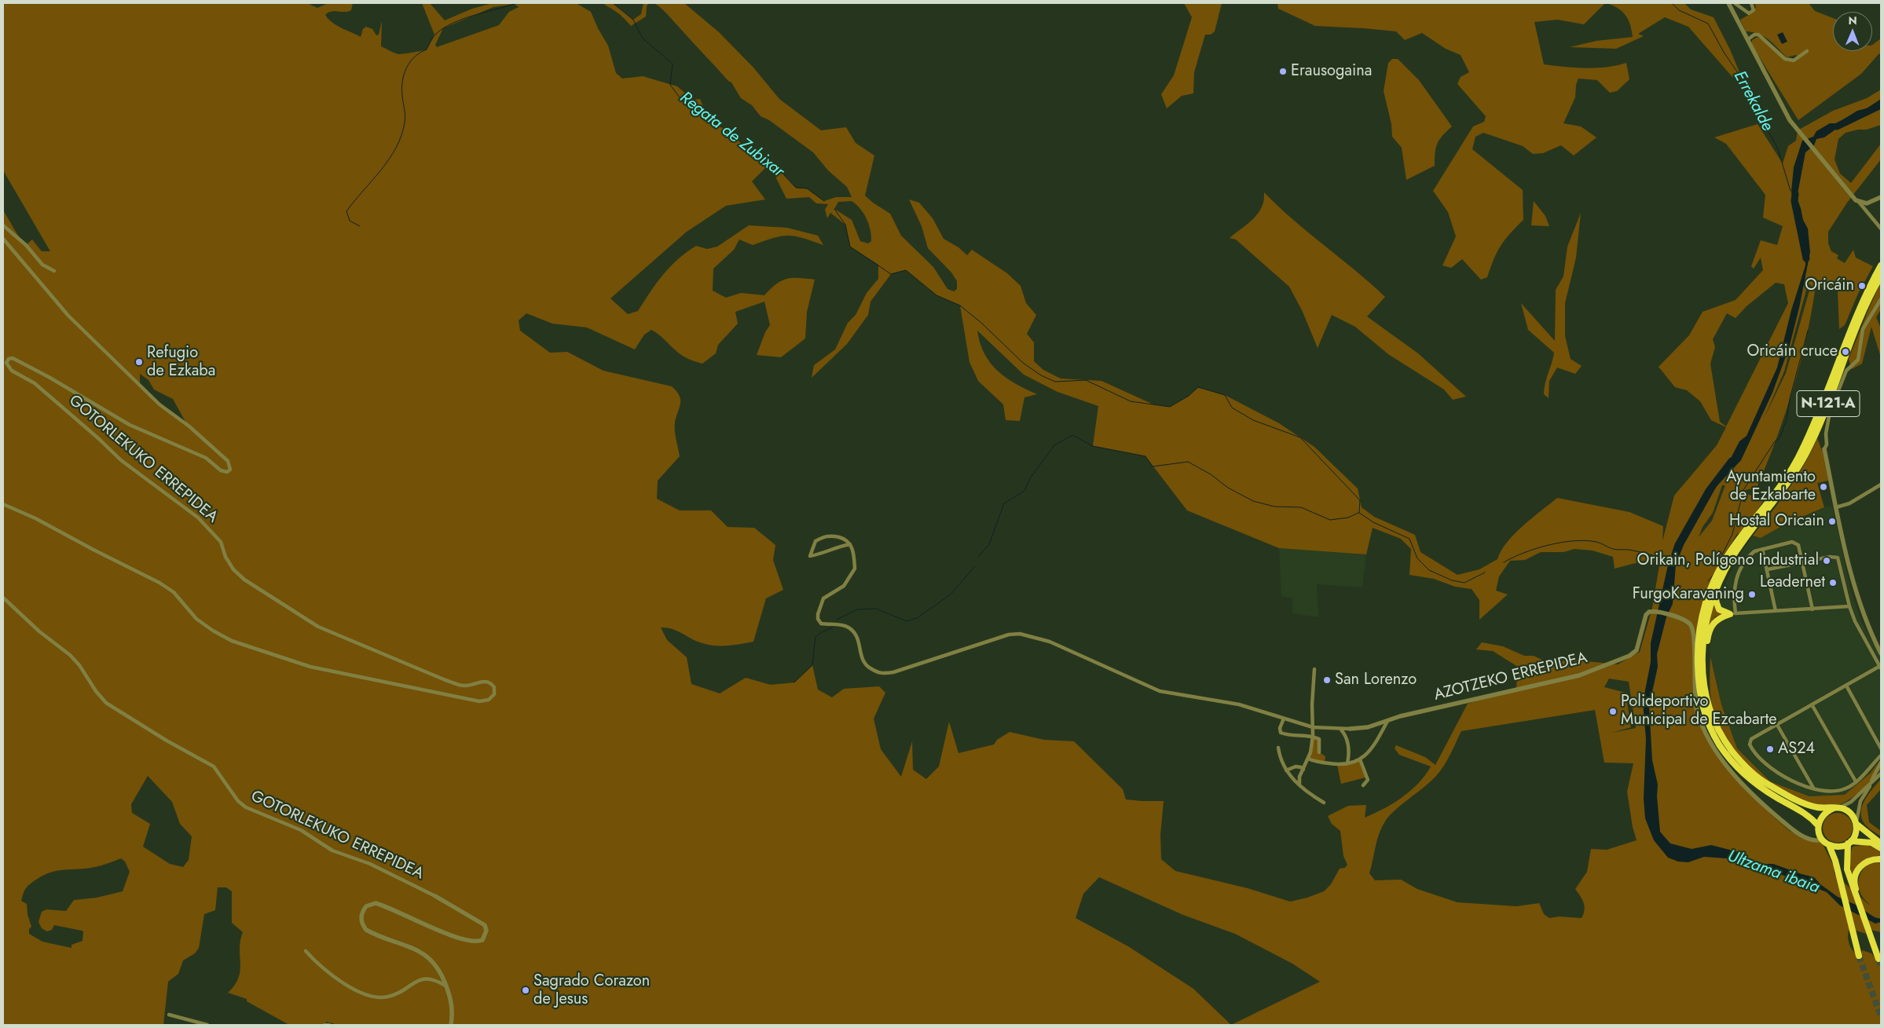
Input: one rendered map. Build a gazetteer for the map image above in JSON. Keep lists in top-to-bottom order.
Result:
{
  "streets": {
    "highway": ["N-121-A"],
    "street": ["GOTORLEKUKO ERREPIDEA", "AZOTZEKO ERREPIDEA"]
  },
  "crossings": [
    ["N-121-A", "AZOTZEKO ERREPIDEA"]
  ],
  "water": ["Errekalde", "Regata de Zubixar", "Ultzama ibaia"],
  "places": [
    "Erausogaina",
    "Oricáin",
    "Oricáin cruce",
    "Refugio de Ezkaba",
    "Ayuntamiento de Ezkabarte",
    "Hostal Oricain",
    "Orikain, Polígono Industrial",
    "Leadernet",
    "FurgoKaravaning",
    "San Lorenzo",
    "Polideportivo Municipal de Ezcabarte",
    "AS24",
    "Sagrado Corazon de Jesus"
  ],
  "north": "top"
}
